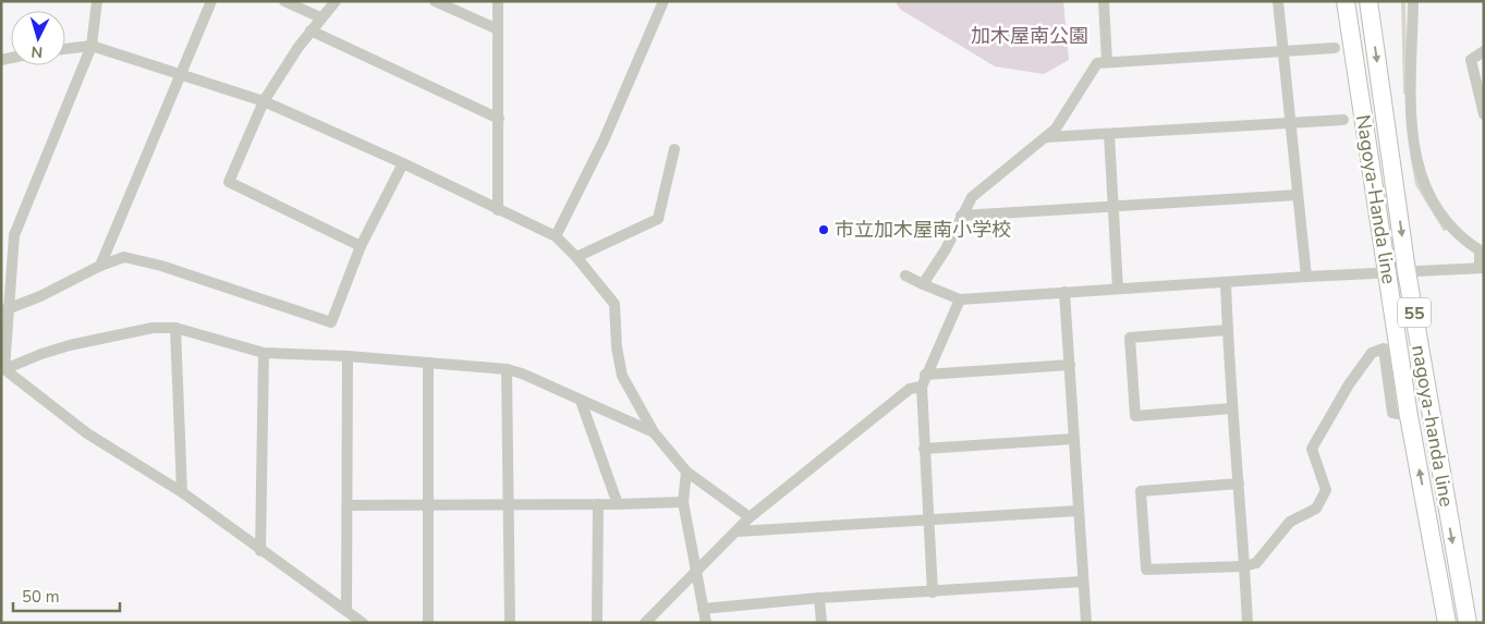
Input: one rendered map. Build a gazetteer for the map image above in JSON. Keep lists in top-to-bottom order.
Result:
{
  "streets": {
    "main road": ["Nagoya-Handa line", "55", "nagoya-handa line"]
  },
  "one_way": ["nagoya-handa line"],
  "parks": ["加木屋南公園"],
  "places": ["市立加木屋南小学校"],
  "scale_bar": "50 m",
  "north": "bottom"
}
